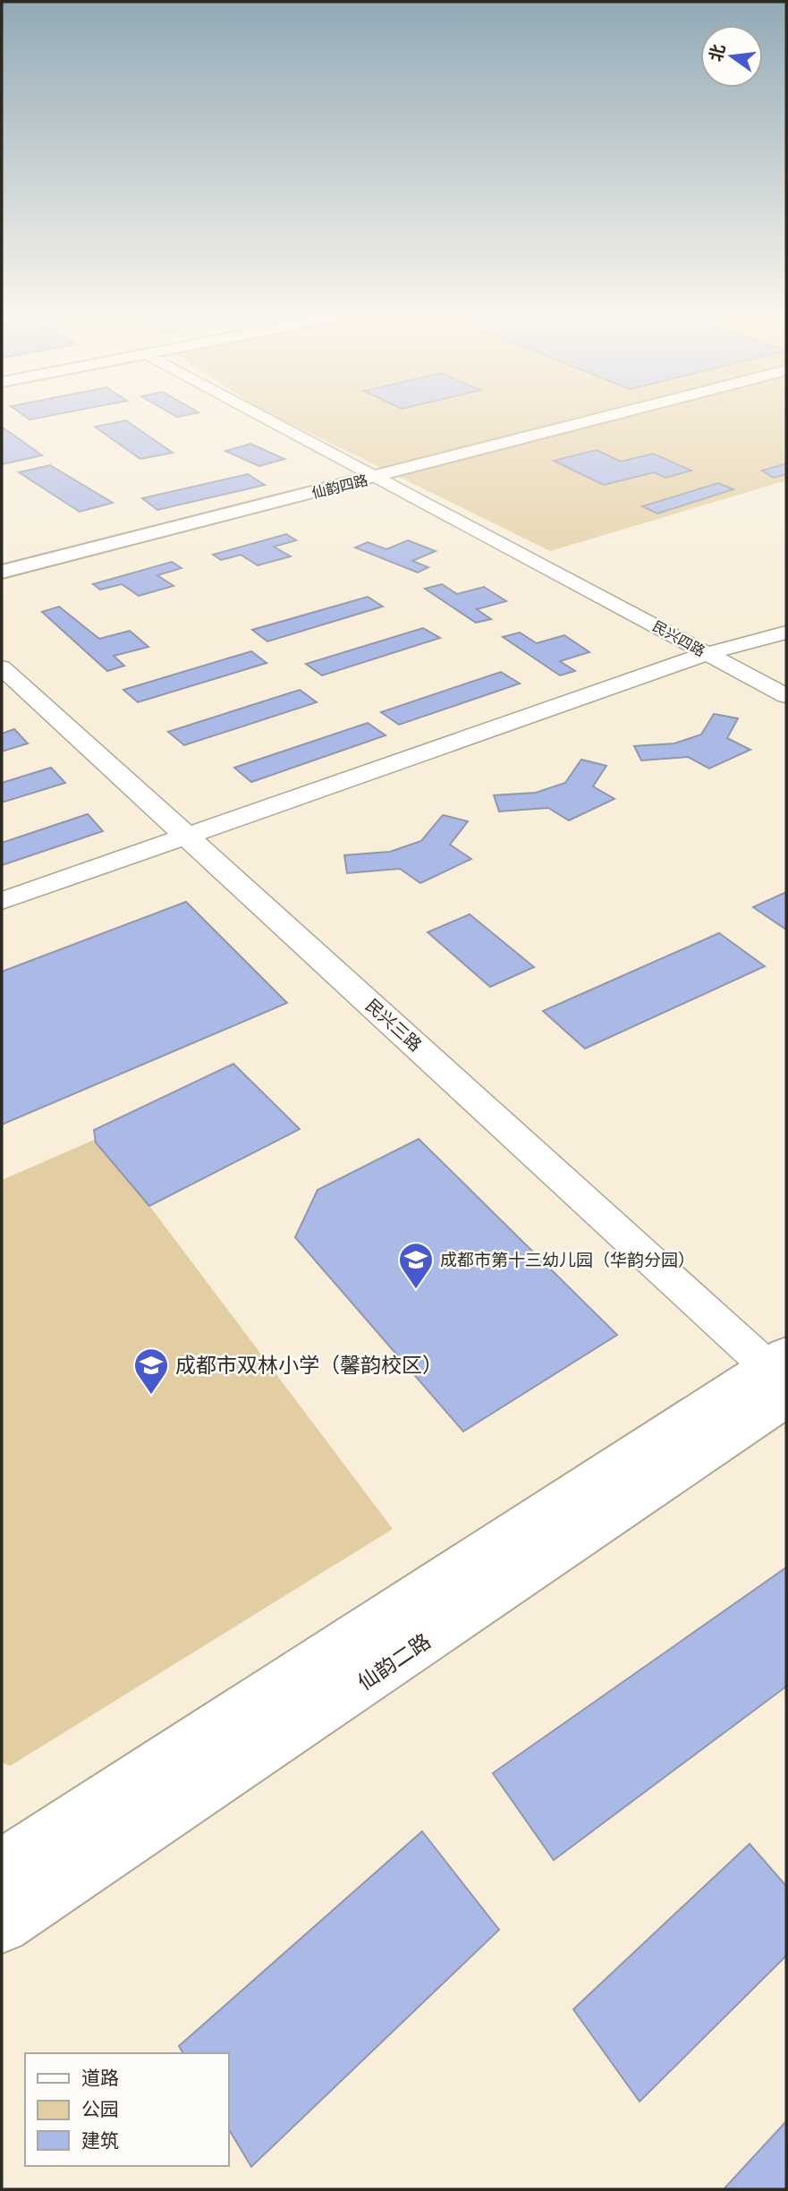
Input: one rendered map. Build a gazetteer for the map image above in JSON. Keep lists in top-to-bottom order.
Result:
{
  "streets": {
    "street": [
      "仙韵四路",
      "民兴四路",
      "民兴三路",
      "仙韵二路"
    ]
  },
  "crossings": [
    ["仙韵四路", "民兴四路"],
    ["民兴三路", "仙韵二路"]
  ],
  "places": {
    "school or university": ["成都市第十三幼儿园（华韵分园）", "成都市双林小学（馨韵校区）"]
  },
  "legend": ["道路", "公园", "建筑"],
  "north": "left"
}
